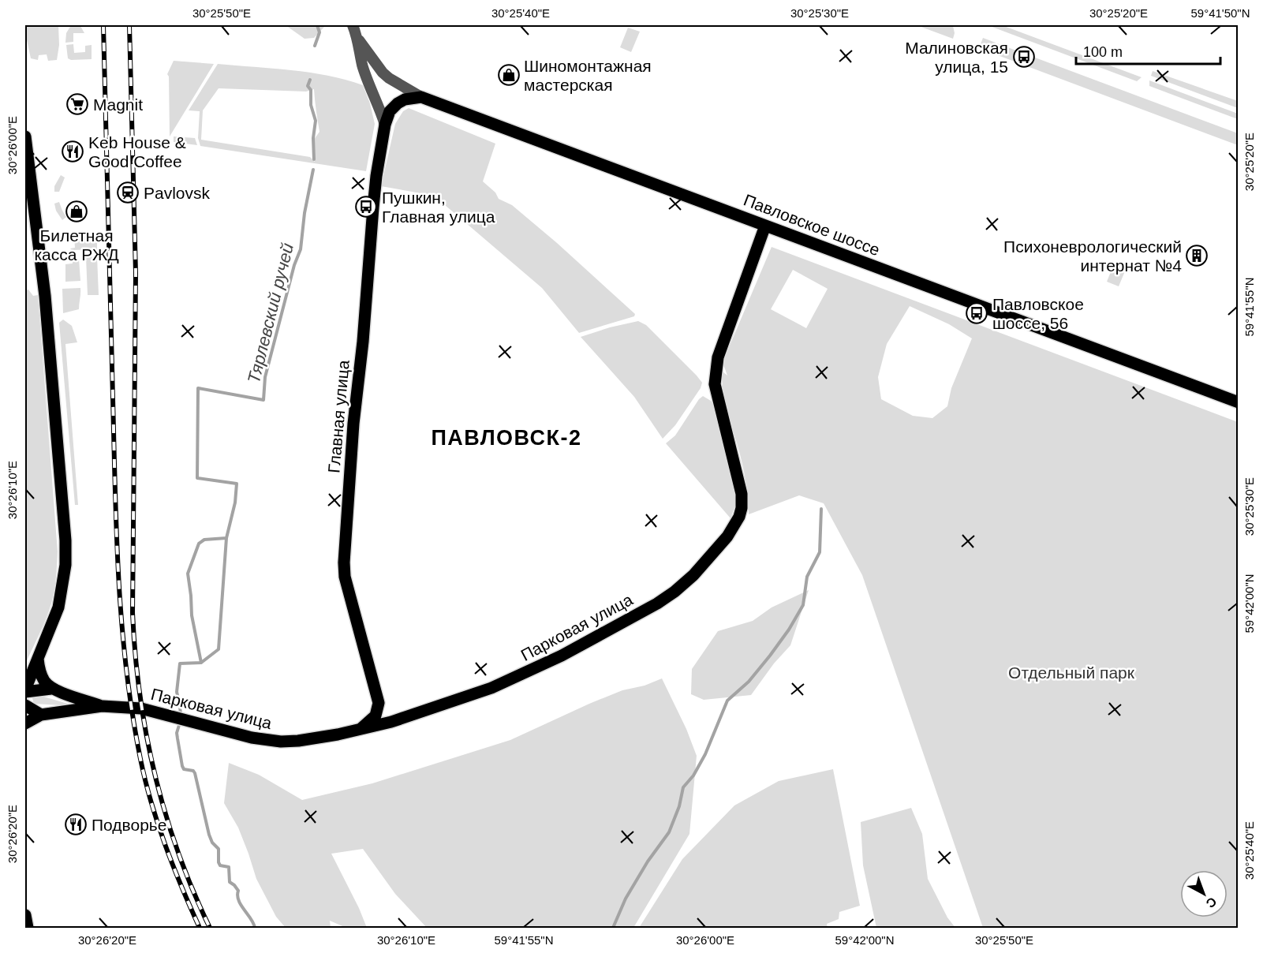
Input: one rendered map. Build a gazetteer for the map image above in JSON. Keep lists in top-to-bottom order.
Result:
{
  "streets": {
    "main road": ["Павловское шоссе", "Главная улица", "Парковая улица"]
  },
  "crossings": [
    ["Павловское шоссе", "Парковая улица"],
    ["Главная улица", "Парковая улица"]
  ],
  "districts": ["ПАВЛОВСК-2"],
  "water": ["Тярлевский ручей"],
  "parks": ["Отдельный парк"],
  "places": {
    "bus stop": ["Малиновская улица, 15", "Пушкин, Главная улица", "Павловское шоссе, 56"],
    "shop": ["Шиномонтажная мастерская", "Билетная касса РЖД"],
    "supermarket": ["Magnit"],
    "restaurant": ["Keb House & Good Coffee", "Подворье"],
    "station": ["Pavlovsk"],
    "building": ["Психоневрологический интернат №4"]
  },
  "scale_bar": "100 m",
  "north": "bottom right",
  "coordinates": [
    "30°25'50\"E",
    "30°25'40\"E",
    "30°25'30\"E",
    "30°25'20\"E",
    "59°41'50\"N",
    "30°26'00\"E",
    "59°41'55\"N",
    "30°26'10\"E",
    "59°42'00\"N",
    "30°26'20\"E"
  ]
}
